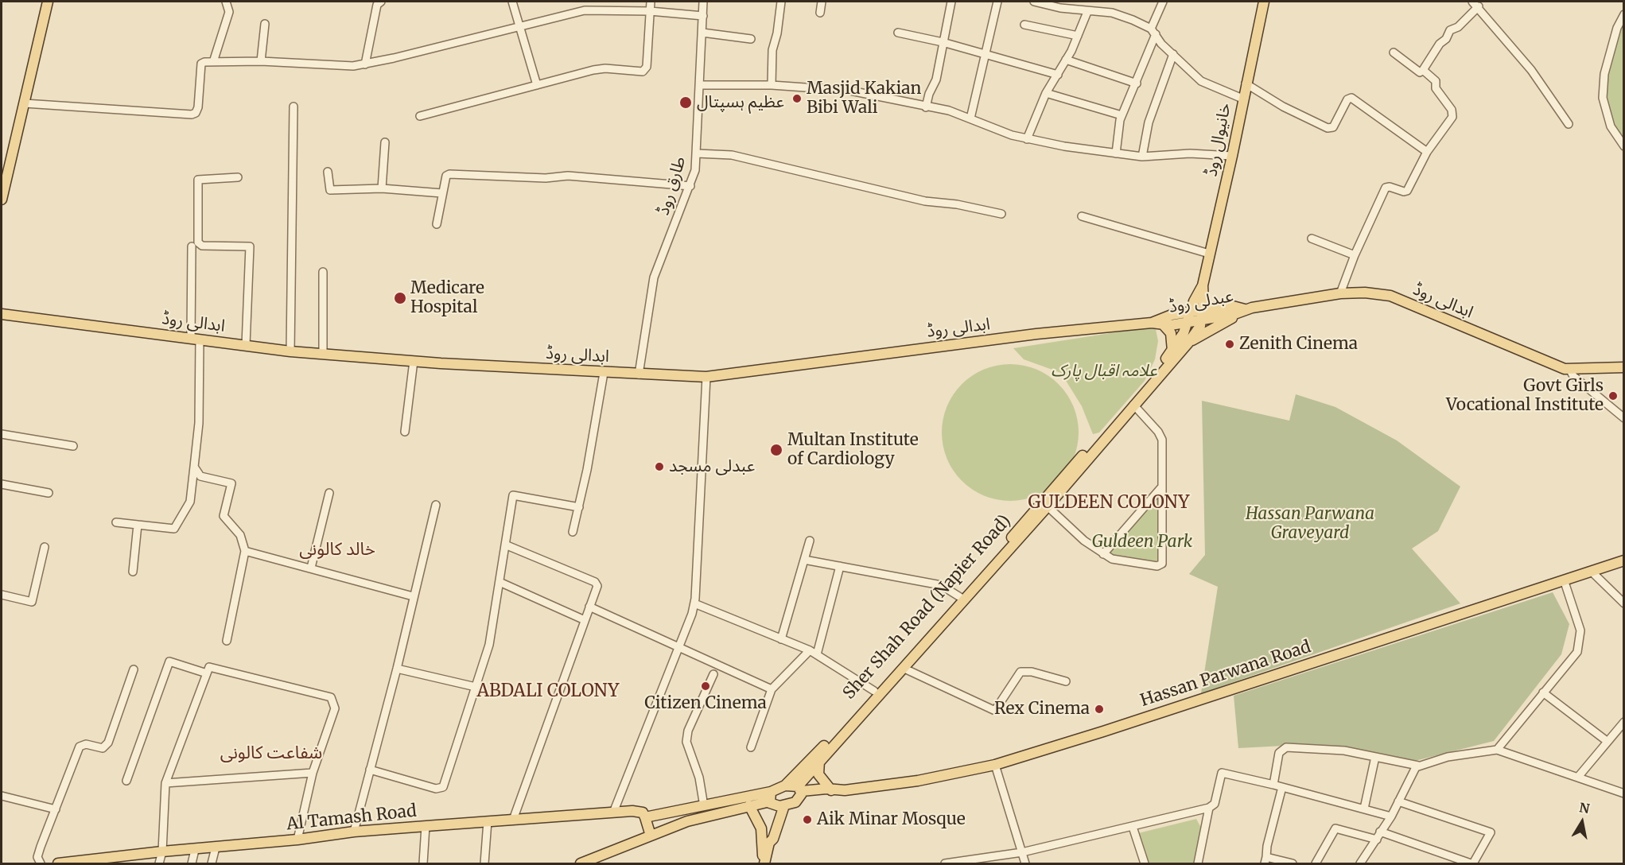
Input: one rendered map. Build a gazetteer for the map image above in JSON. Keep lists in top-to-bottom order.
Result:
{
  "streets": {
    "main road": [
      "خانیوال روڈ",
      "ابدالی روڈ",
      "عبدلی روڈ",
      "Sher Shah Road (Napier Road)",
      "Hassan Parwana Road",
      "Al Tamash Road"
    ],
    "street": ["طارق روڈ"]
  },
  "crossings": [
    ["خانیوال روڈ", "عبدلی روڈ"],
    ["خانیوال روڈ", "Sher Shah Road (Napier Road)"],
    ["طارق روڈ", "ابدالی روڈ"],
    ["ابدالی روڈ", "عبدلی روڈ"]
  ],
  "districts": [
    "GULDEEN COLONY",
    "خالد کالونی",
    "ABDALI COLONY",
    "شفاعت کالونی"
  ],
  "parks": ["علامہ اقبال پارک", "Hassan Parwana Graveyard", "Guldeen Park"],
  "places": [
    "Masjid Kakian Bibi Wali",
    "عظیم ہسپتال",
    "Medicare Hospital",
    "Zenith Cinema",
    "Govt Girls Vocational Institute",
    "Multan Institute of Cardiology",
    "عبدلی مسجد",
    "Citizen Cinema",
    "Rex Cinema",
    "Aik Minar Mosque"
  ],
  "north": "top"
}
